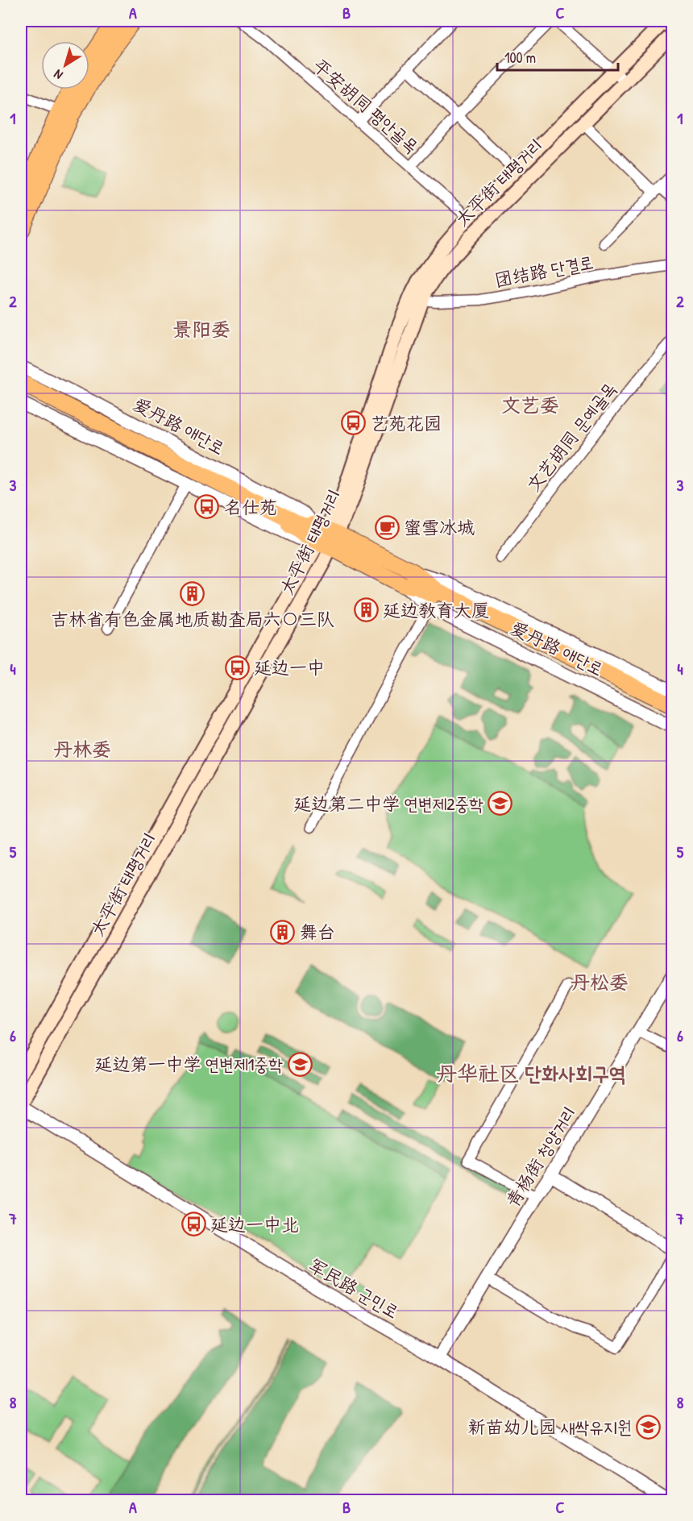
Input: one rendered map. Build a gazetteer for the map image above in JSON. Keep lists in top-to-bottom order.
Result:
{
  "streets": {
    "main road": ["太平街 태평거리", "爱丹路 애단로"],
    "street": [
      "平安胡同 평안골목",
      "团结路 단결로",
      "文艺胡同 문예골목",
      "青杨街 청양거리",
      "军民路 군민로"
    ]
  },
  "crossings": [
    ["平安胡同 평안골목", "太平街 태평거리"],
    ["太平街 태평거리", "团结路 단결로"],
    ["太平街 태평거리", "爱丹路 애단로"],
    ["太平街 태평거리", "军民路 군민로"],
    ["青杨街 청양거리", "军民路 군민로"]
  ],
  "districts": [
    "景阳委",
    "文艺委",
    "丹林委",
    "丹松委",
    "丹华社区 단화사회구역"
  ],
  "places": {
    "bus stop": [
      "艺苑花园",
      "名仕苑",
      "延边一中",
      "延边一中北"
    ],
    "cafe": ["蜜雪冰城"],
    "building": ["吉林省有色金属地质勘查局六〇三队", "延边教育大厦", "舞台"],
    "school or university": ["延边第二中学 연변제2중학", "延边第一中学 연변제1중학", "新苗幼儿园 새싹유지원"]
  },
  "scale_bar": "100 m",
  "north": "bottom left",
  "grid": {
    "columns": ["A", "B", "C"],
    "rows": [
      "1",
      "2",
      "3",
      "4",
      "5",
      "6",
      "7",
      "8"
    ]
  }
}
